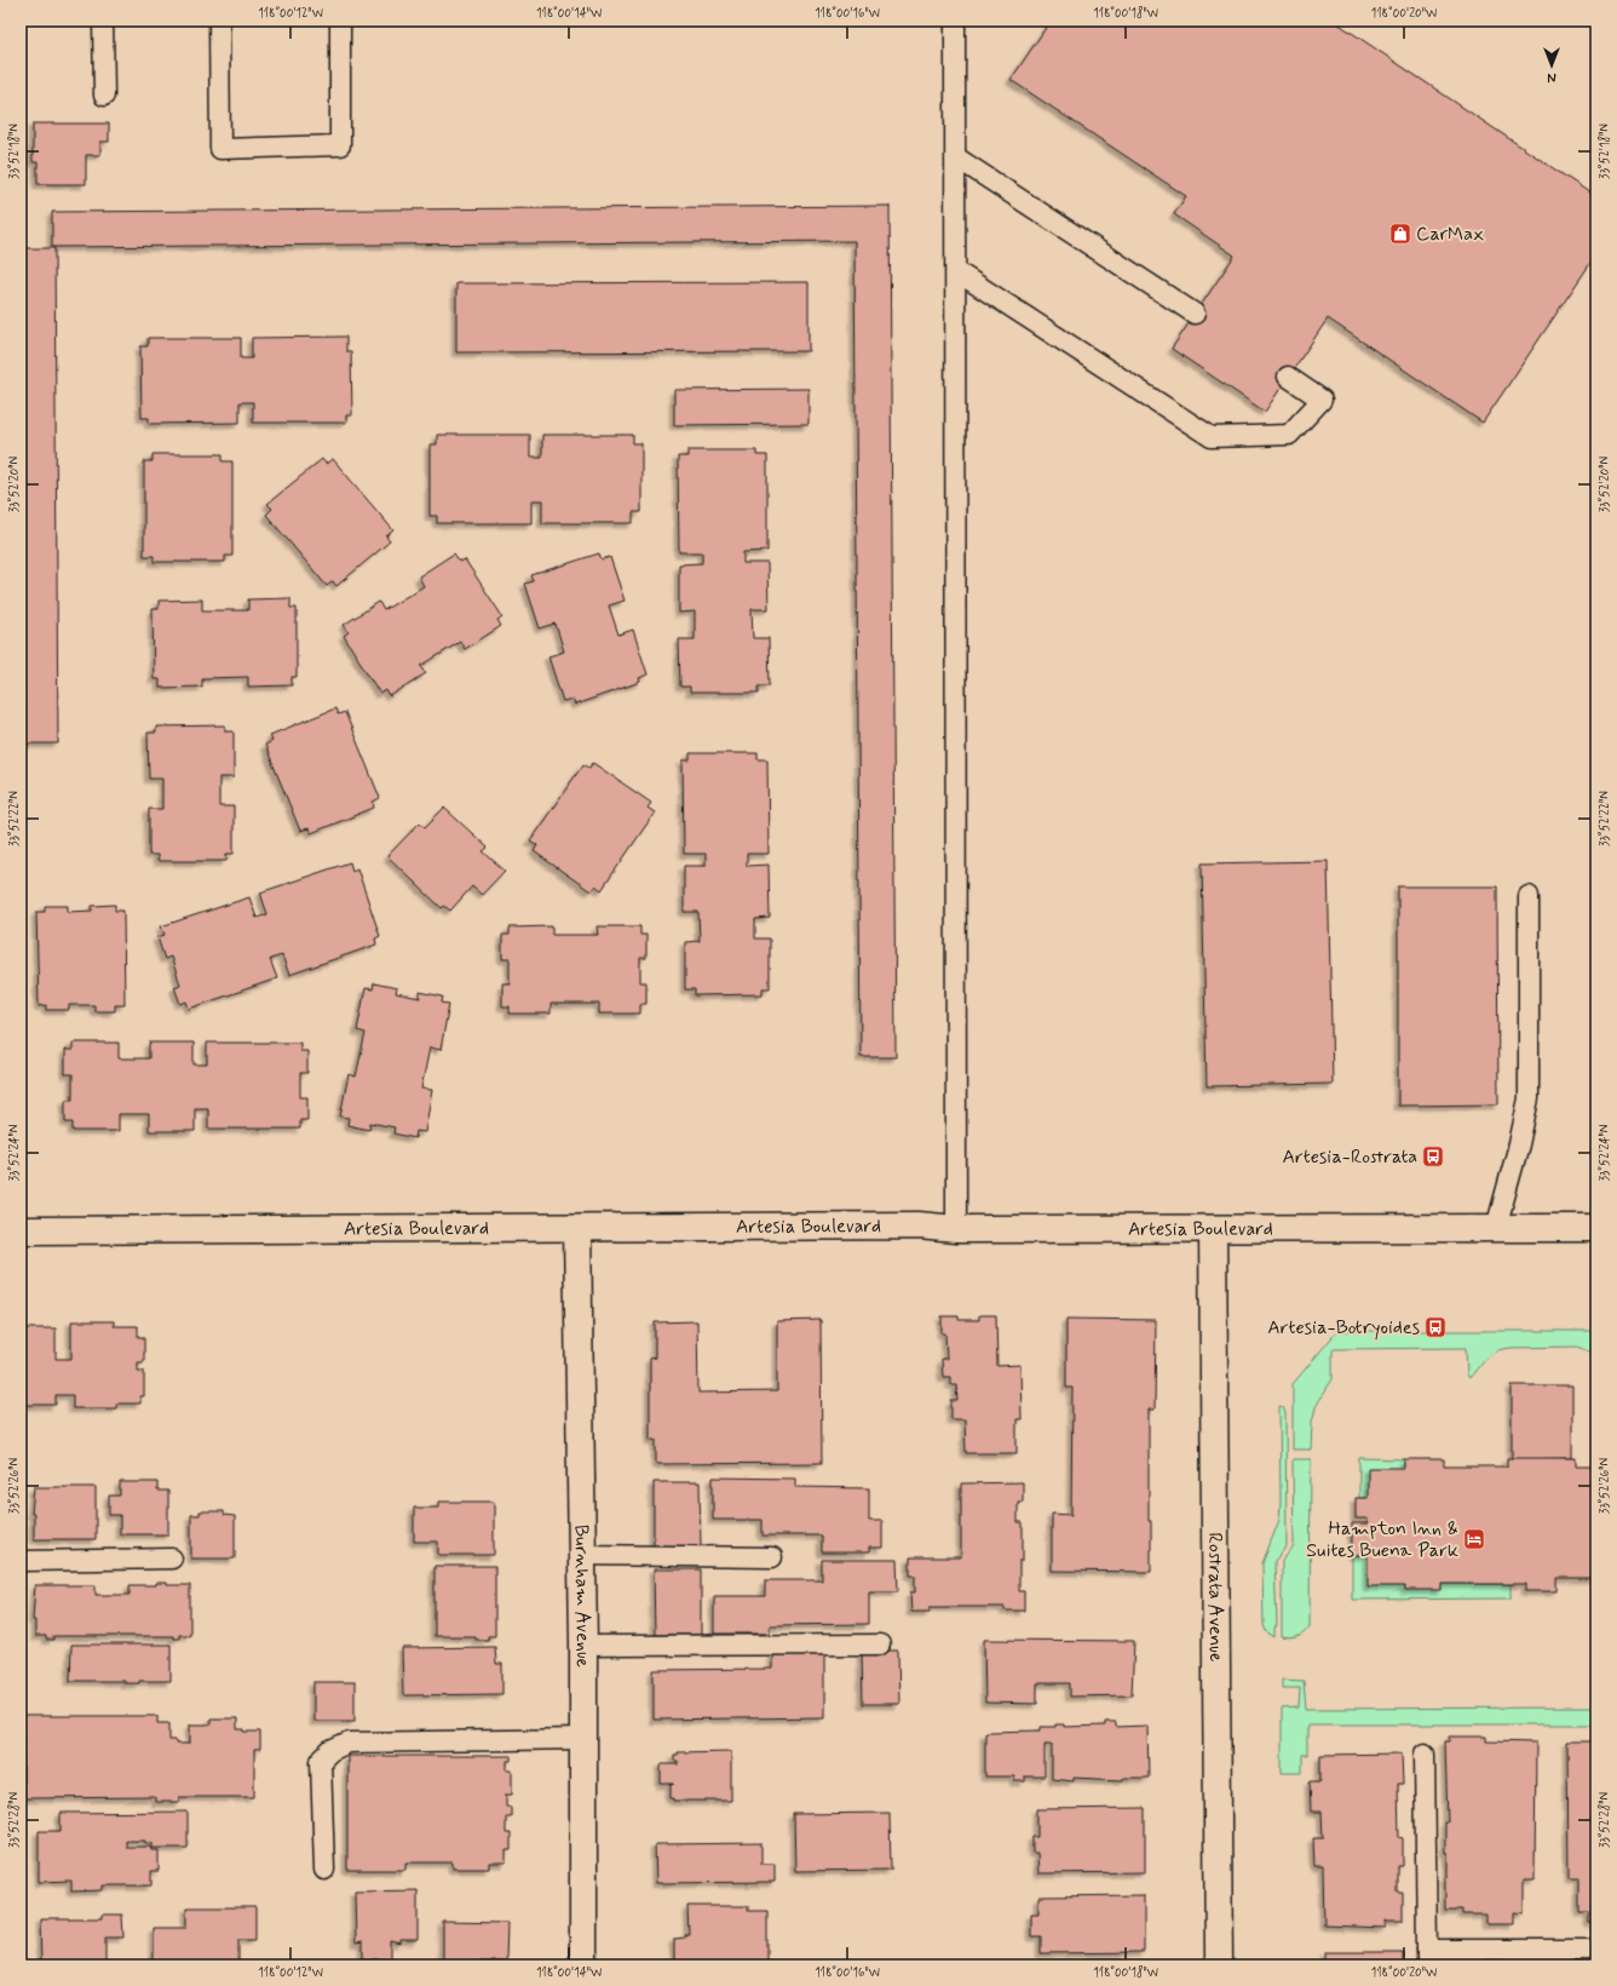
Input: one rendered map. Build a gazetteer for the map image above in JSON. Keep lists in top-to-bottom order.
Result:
{
  "streets": {
    "main road": ["Artesia Boulevard", "Burnham Avenue", "Rostrata Avenue"]
  },
  "crossings": [
    ["Artesia Boulevard", "Burnham Avenue"],
    ["Artesia Boulevard", "Rostrata Avenue"]
  ],
  "places": {
    "shop": ["CarMax"],
    "bus stop": ["Artesia-Rostrata", "Artesia-Botryoides"],
    "hotel": ["Hampton Inn & Suites Buena Park"]
  },
  "north": "bottom",
  "coordinates": [
    "118°00'12\"W",
    "118°00'14\"W",
    "118°00'16\"W",
    "118°00'18\"W",
    "118°00'20\"W",
    "33°52'18\"N",
    "33°52'20\"N",
    "33°52'22\"N",
    "33°52'24\"N",
    "33°52'26\"N",
    "33°52'28\"N"
  ]
}
